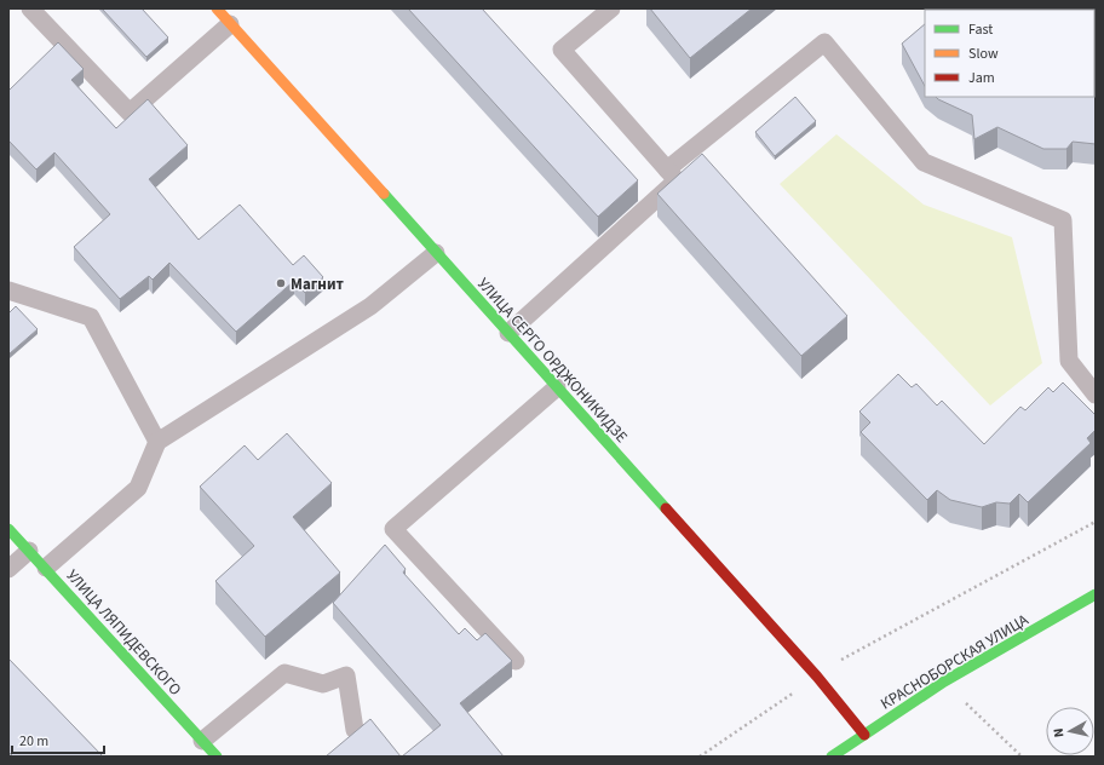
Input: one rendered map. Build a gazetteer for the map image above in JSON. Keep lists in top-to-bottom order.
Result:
{
  "streets": {
    "street": ["УЛИЦА СЕРГО ОРДЖОНИКИДЗЕ", "УЛИЦА ЛЯПИДЕВСКОГО", "КРАСНОБОРСКАЯ УЛИЦА"]
  },
  "crossings": [
    ["УЛИЦА СЕРГО ОРДЖОНИКИДЗЕ", "КРАСНОБОРСКАЯ УЛИЦА"]
  ],
  "places": ["Магнит"],
  "legend": ["Fast", "Slow", "Jam"],
  "scale_bar": "20 m",
  "north": "left"
}
